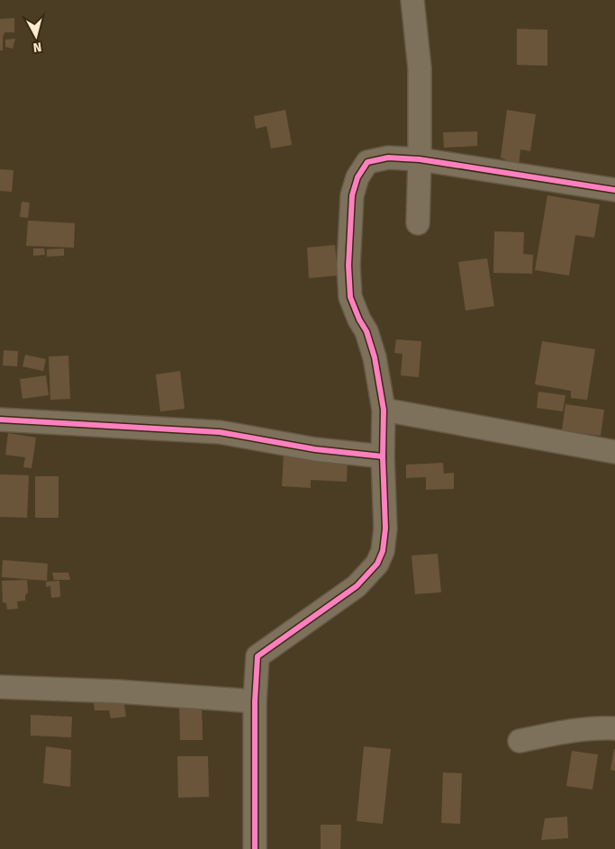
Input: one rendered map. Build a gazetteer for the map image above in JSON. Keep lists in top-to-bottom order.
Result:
{
  "north": "bottom"
}
